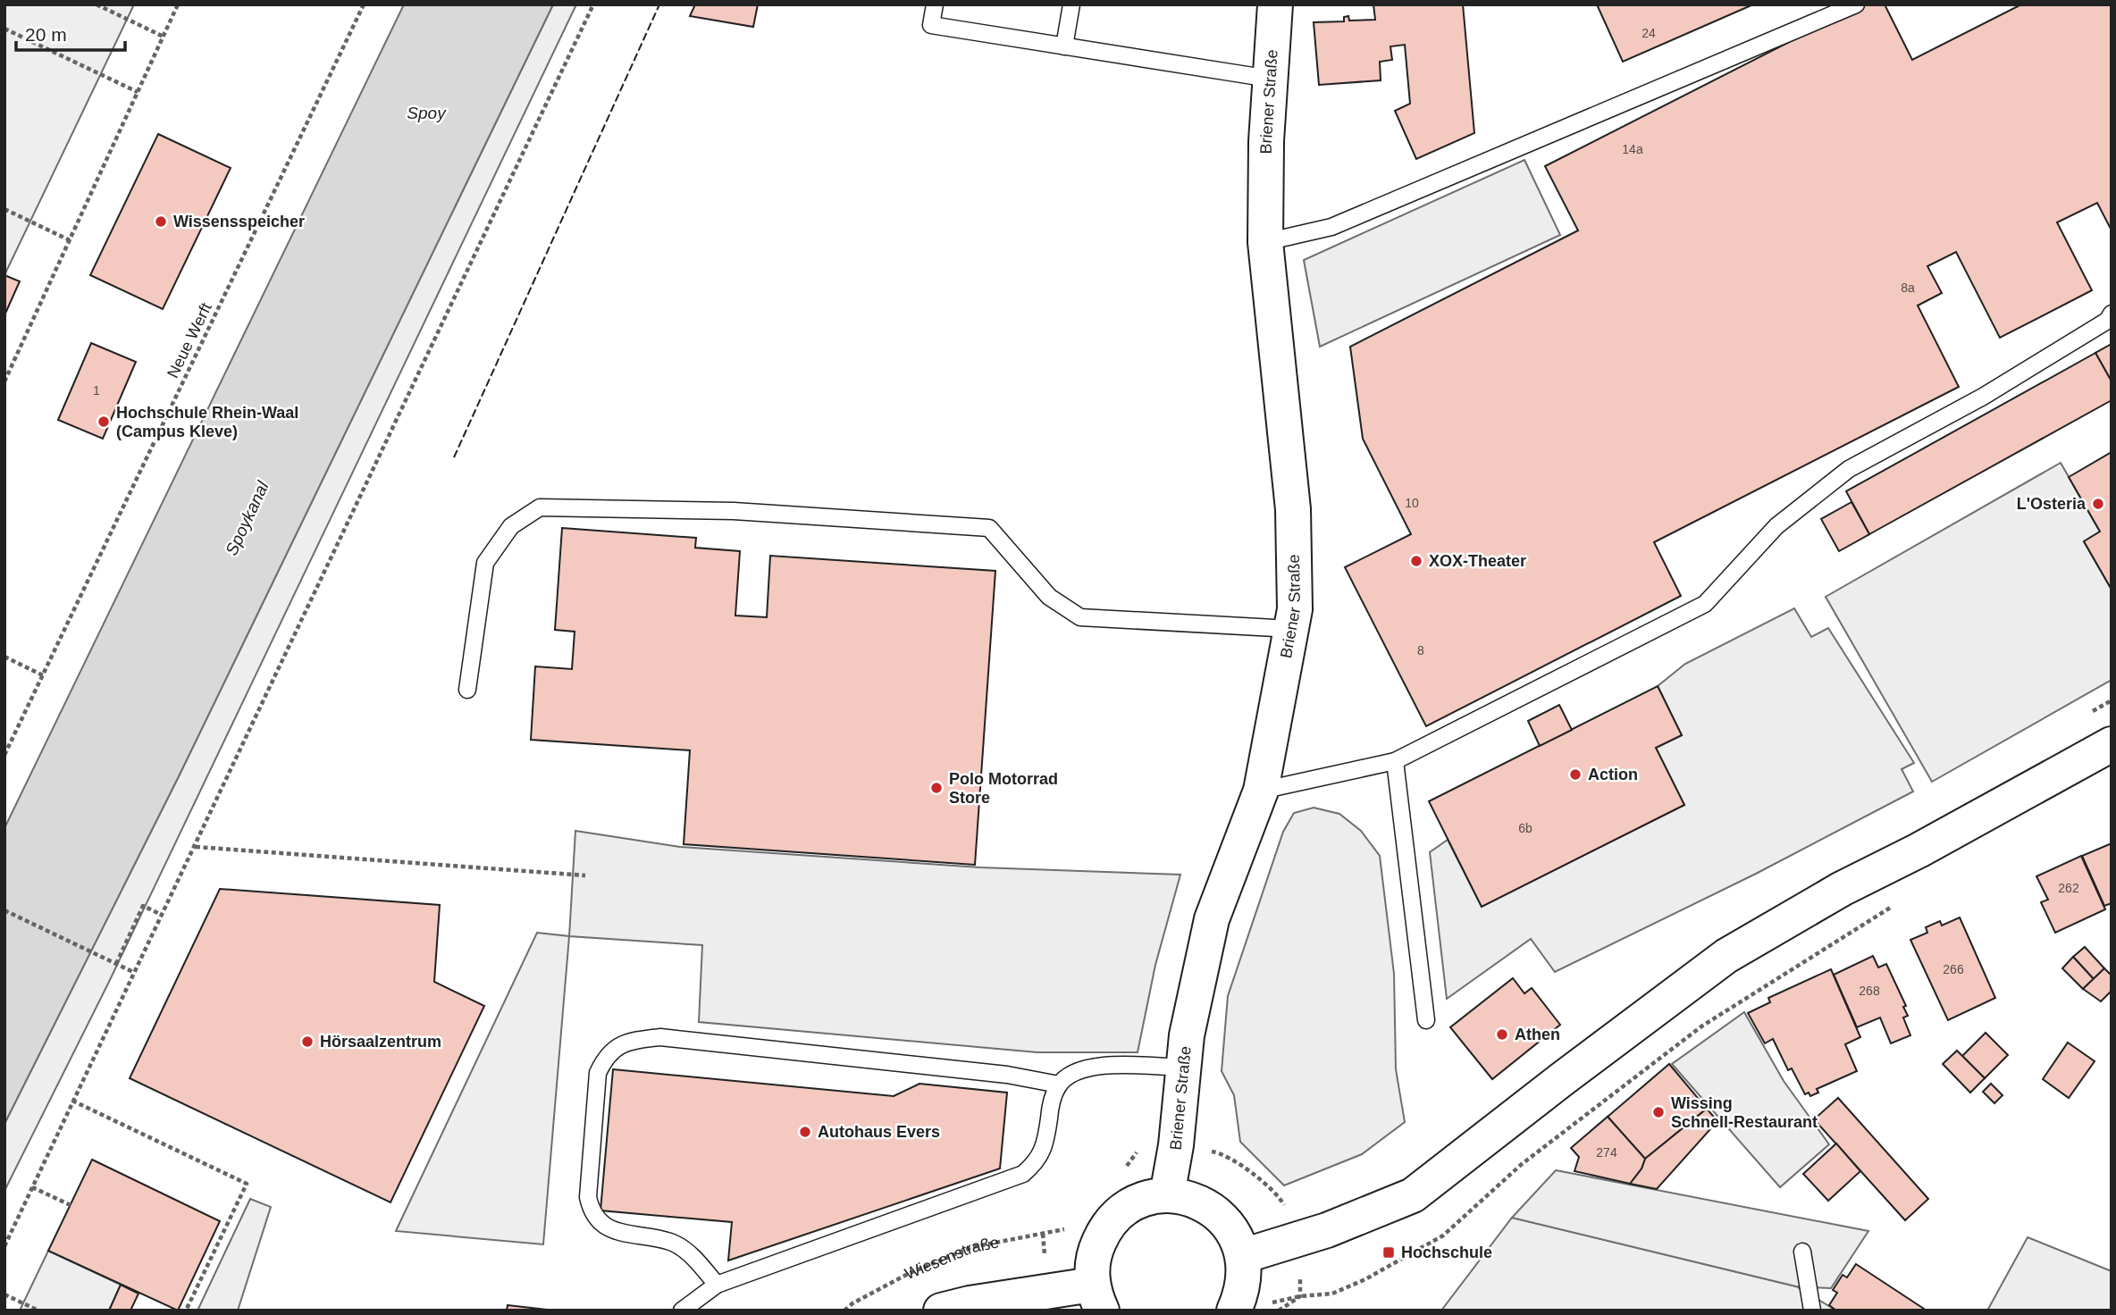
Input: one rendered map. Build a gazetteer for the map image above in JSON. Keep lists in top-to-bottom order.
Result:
{
  "streets": {
    "street": ["Briener Straße"],
    "path": ["Neue Werft", "Wiesenstraße"]
  },
  "water": ["Spoy", "Spoykanal"],
  "places": {
    "other": [
      "Wissensspeicher",
      "Hochschule Rhein-Waal (Campus Kleve)",
      "L'Osteria",
      "XOX-Theater",
      "Action",
      "Polo Motorrad Store",
      "Athen",
      "Hörsaalzentrum",
      "Wissing Schnell-Restaurant",
      "Autohaus Evers"
    ],
    "transit": ["Hochschule"]
  },
  "house_numbers": [
    "24",
    "14a",
    "8a",
    "1",
    "10",
    "8",
    "6b",
    "262",
    "266",
    "268",
    "274"
  ],
  "scale_bar": "20 m"
}
